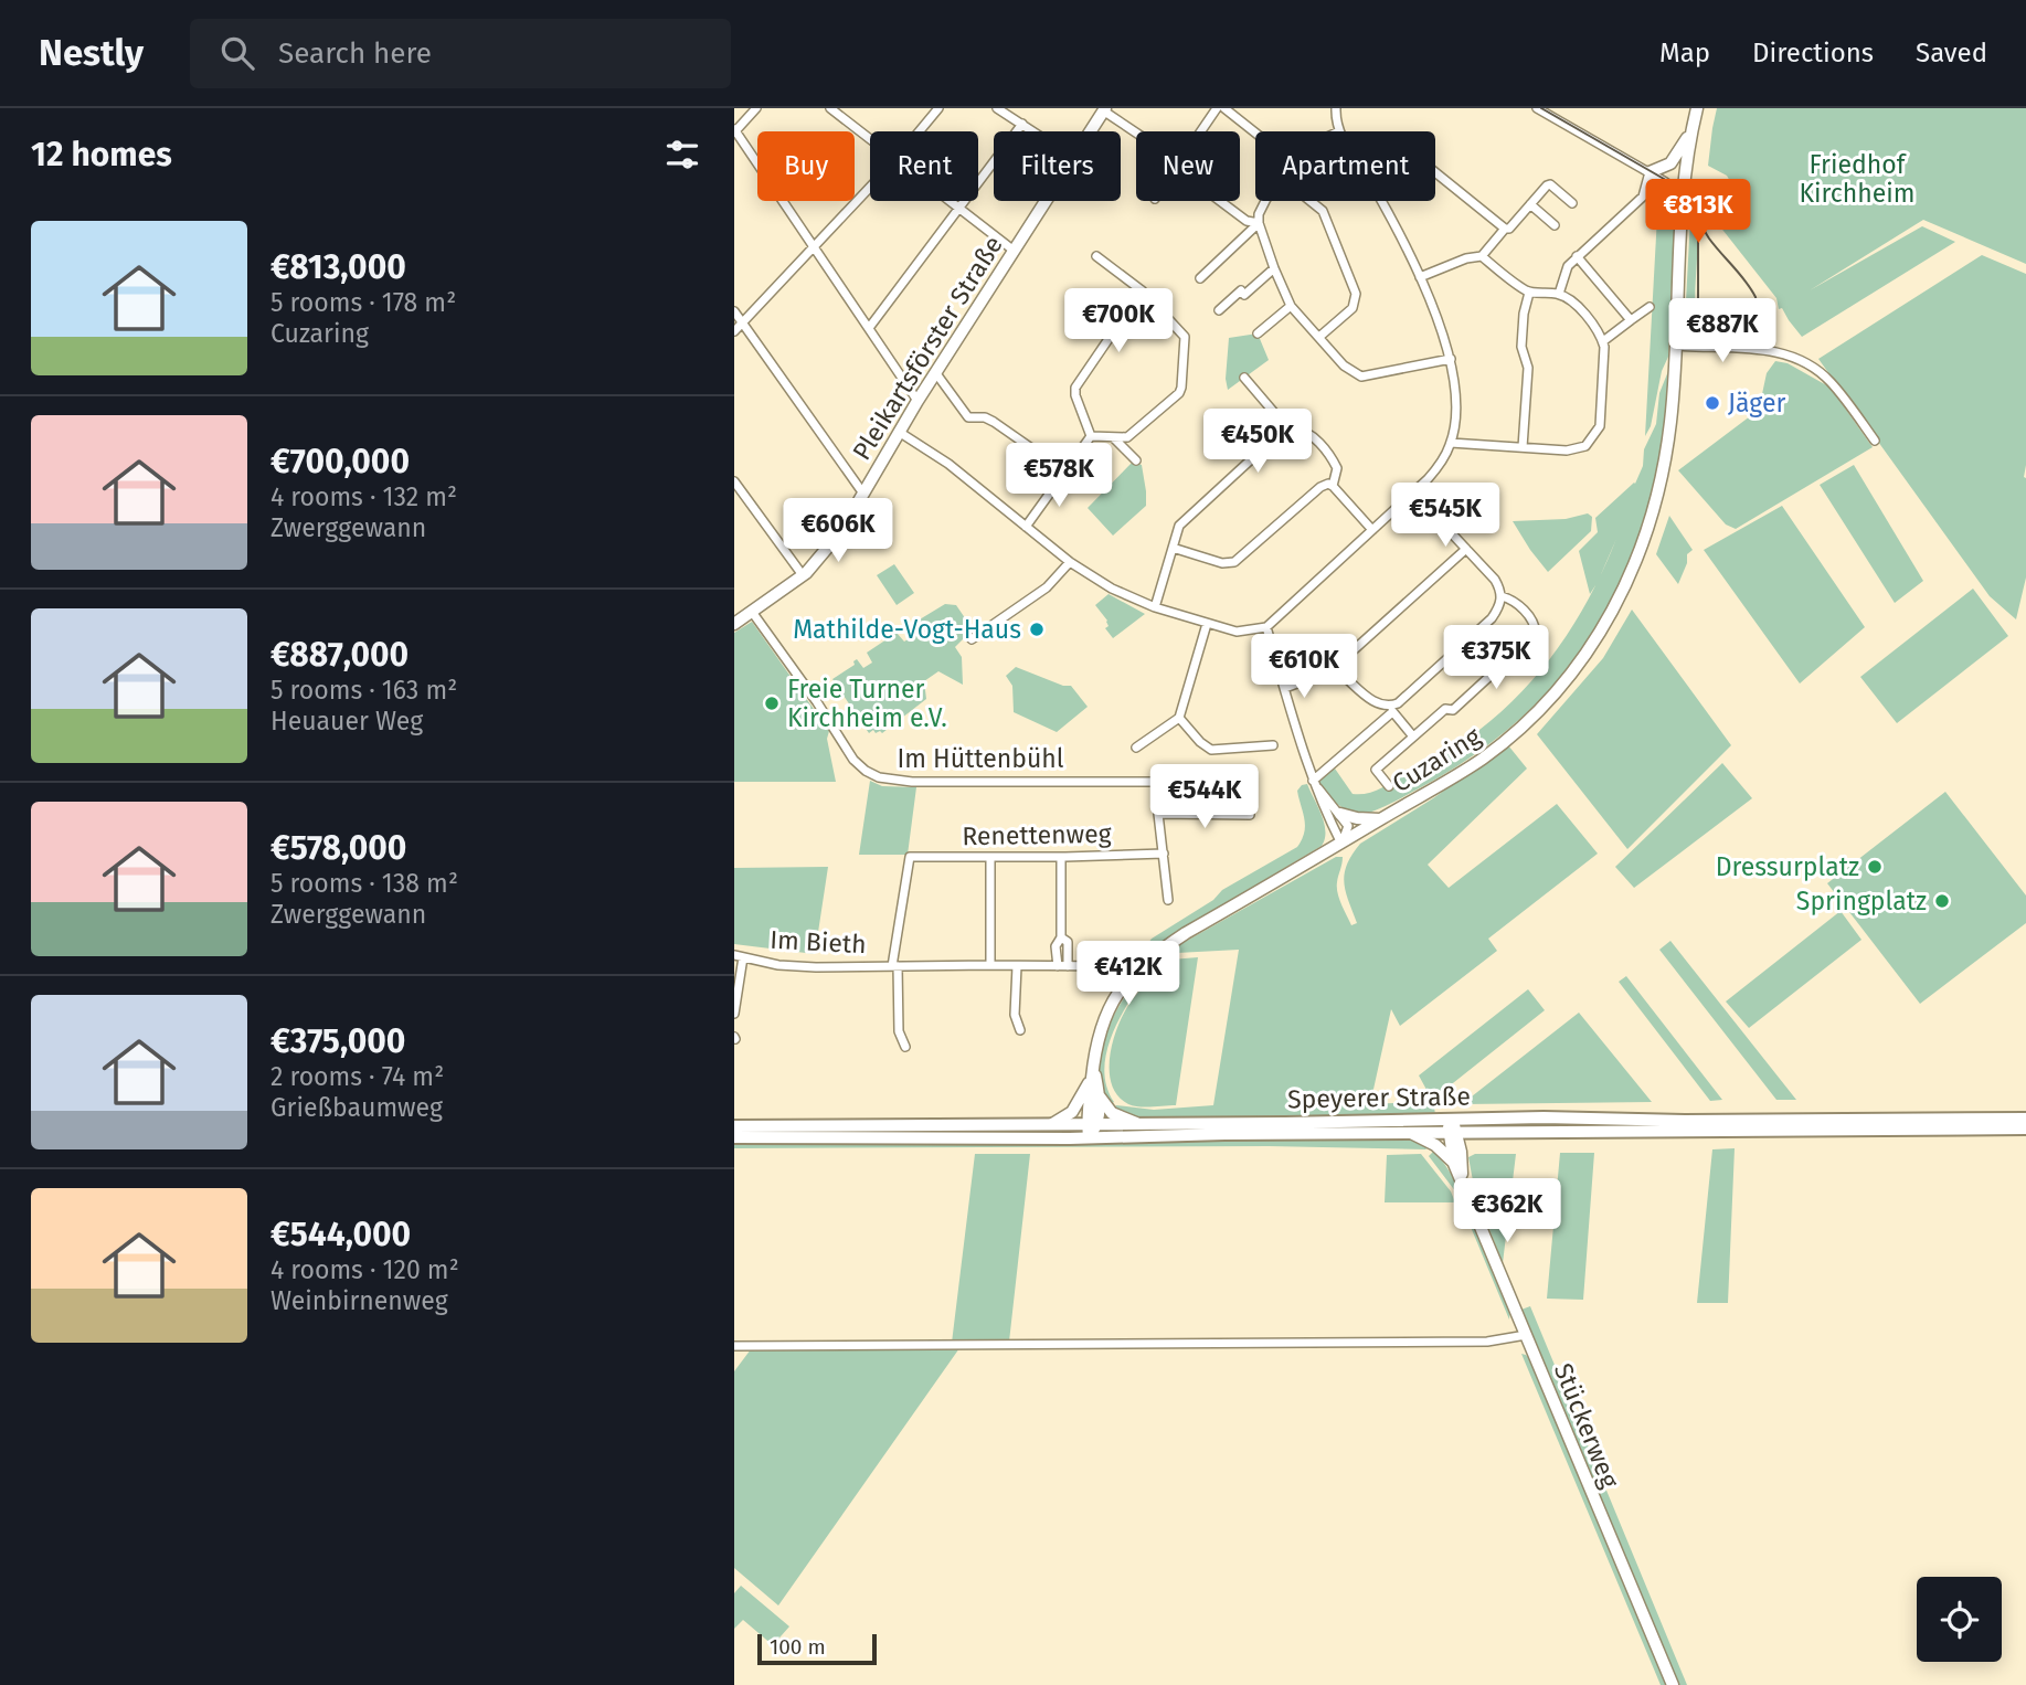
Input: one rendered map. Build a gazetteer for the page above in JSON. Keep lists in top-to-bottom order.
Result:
{
  "streets": {
    "main road": [
      "Pleikartsförster Straße",
      "Cuzaring",
      "Speyerer Straße",
      "Stückerweg"
    ],
    "street": ["Im Hüttenbühl", "Renettenweg", "Im Bieth"]
  },
  "crossings": [
    ["Pleikartsförster Straße", "Im Hüttenbühl"],
    ["Cuzaring", "Im Bieth"],
    ["Cuzaring", "Speyerer Straße"],
    ["Renettenweg", "Im Bieth"],
    ["Speyerer Straße", "Stückerweg"]
  ],
  "parks": ["Friedhof Kirchheim"],
  "places": [
    "Jäger",
    "Mathilde-Vogt-Haus",
    "Freie Turner Kirchheim e.V.",
    "Dressurplatz",
    "Springplatz"
  ],
  "scale_bar": "100 m",
  "page": {
    "header": "Nestly",
    "search": "Search here",
    "nav": ["Map", "Directions", "Saved"],
    "heading": "12 homes",
    "chip": [
      "Buy",
      "Rent",
      "Filters",
      "New",
      "Apartment"
    ],
    "price": [
      "€813K",
      "€700K",
      "€887K",
      "€450K",
      "€578K",
      "€545K",
      "€606K",
      "€375K",
      "€610K",
      "€544K",
      "€412K",
      "€362K"
    ],
    "list": [
      {
        "name": "€813,000",
        "note": "5 rooms · 178 m² · Cuzaring"
      },
      {
        "name": "€700,000",
        "note": "4 rooms · 132 m² · Zwerggewann"
      },
      {
        "name": "€887,000",
        "note": "5 rooms · 163 m² · Heuauer Weg"
      },
      {
        "name": "€578,000",
        "note": "5 rooms · 138 m² · Zwerggewann"
      },
      {
        "name": "€375,000",
        "note": "2 rooms · 74 m² · Grießbaumweg"
      },
      {
        "name": "€544,000",
        "note": "4 rooms · 120 m² · Weinbirnenweg"
      }
    ],
    "scale": "100 m"
  }
}
